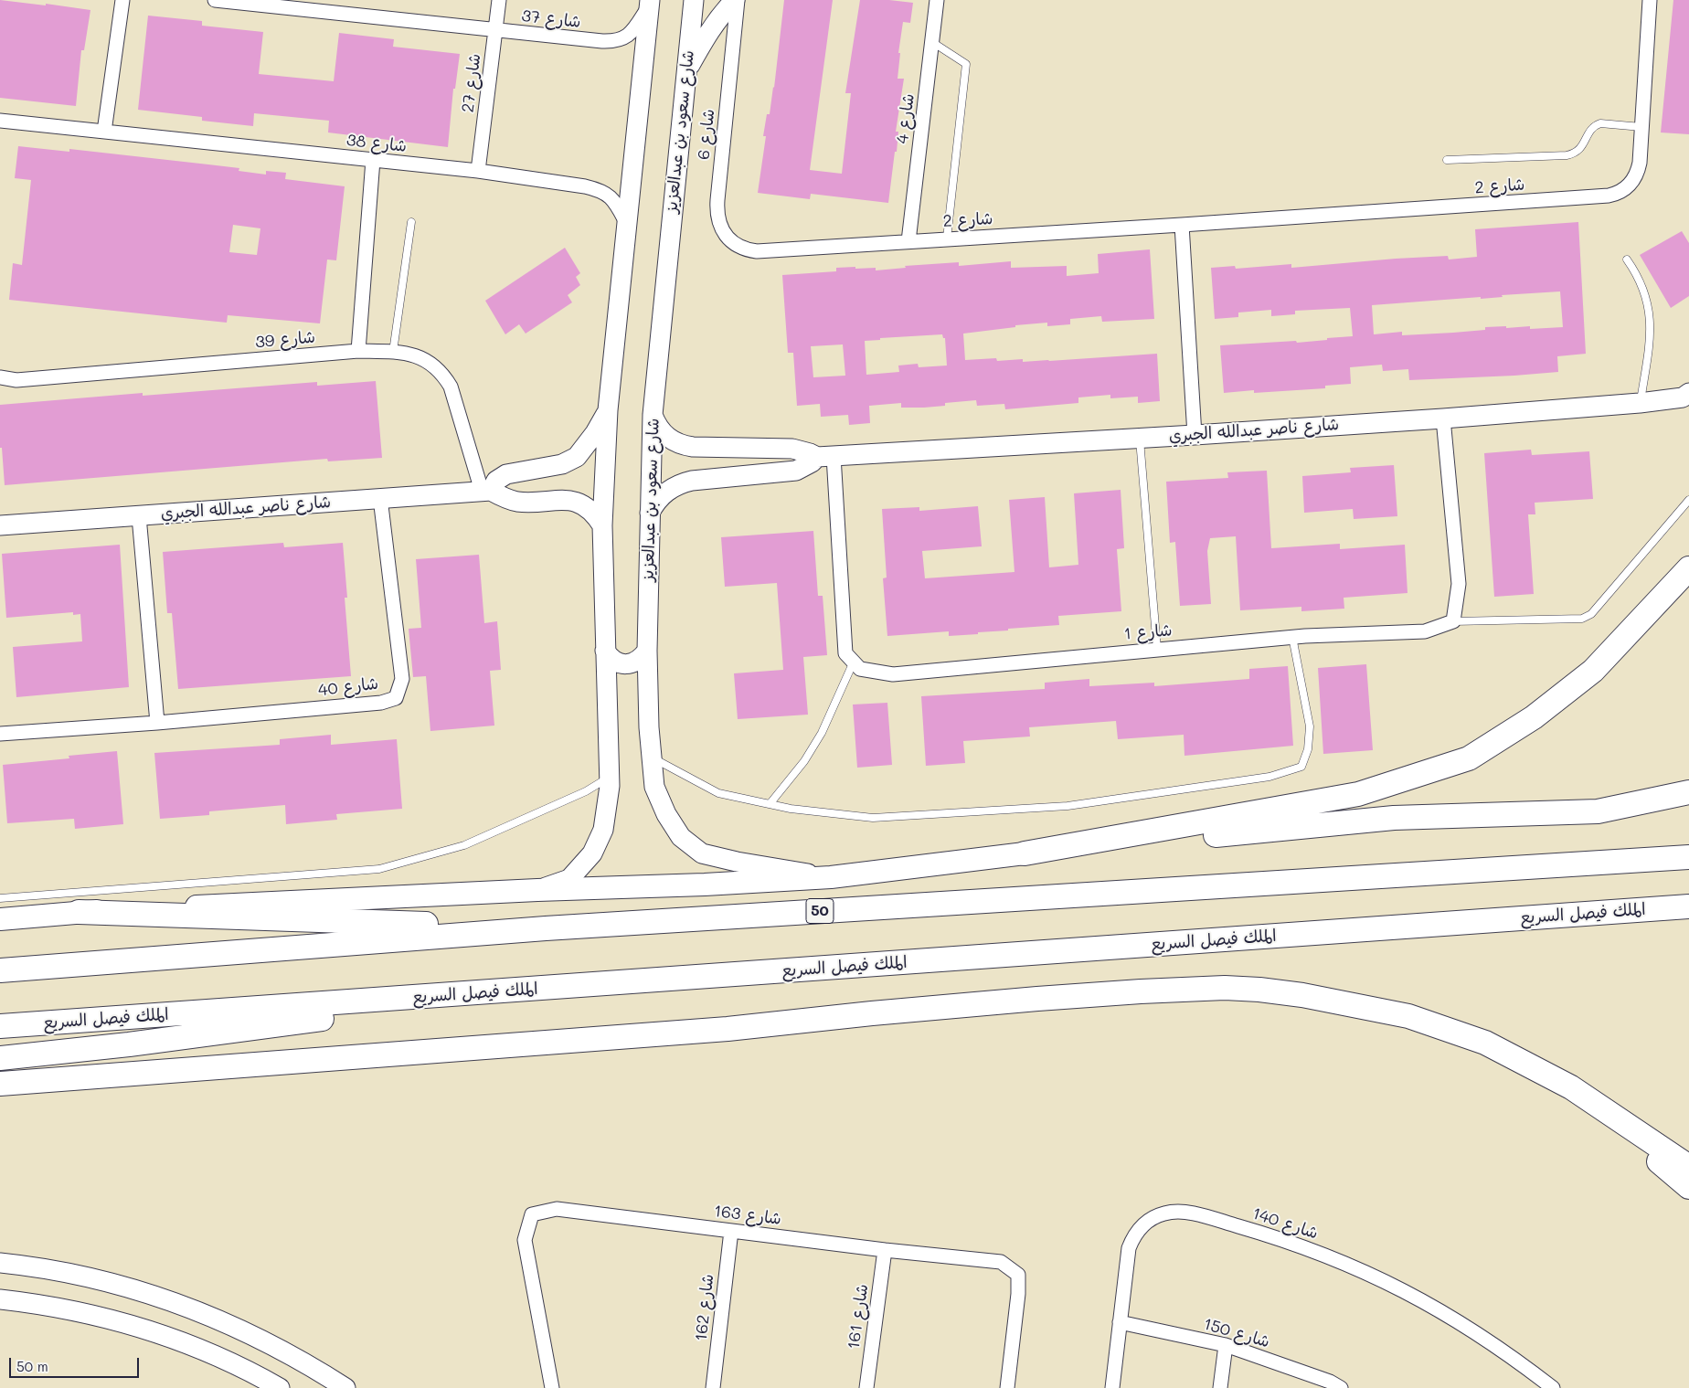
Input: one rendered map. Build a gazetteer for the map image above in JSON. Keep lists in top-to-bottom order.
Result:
{
  "streets": {
    "highway": ["50", "الملك فيصل السريع"],
    "street": [
      "شارع 37",
      "شارع 27",
      "شارع 4",
      "شارع سعود بن عبدالعزيز",
      "شارع 6",
      "شارع 38",
      "شارع 2",
      "شارع 39",
      "شارع ناصر عبدالله الجبري",
      "شارع 1",
      "شارع 40",
      "شارع 163",
      "شارع 140",
      "شارع 162",
      "شارع 161",
      "شارع 150"
    ]
  },
  "crossings": [
    ["شارع 37", "شارع 27"],
    ["شارع 27", "شارع 38"],
    ["شارع 4", "شارع 2"],
    ["شارع سعود بن عبدالعزيز", "شارع ناصر عبدالله الجبري"],
    ["شارع 6", "شارع 2"],
    ["شارع 39", "شارع ناصر عبدالله الجبري"],
    ["شارع ناصر عبدالله الجبري", "شارع 40"],
    ["شارع 163", "شارع 162"],
    ["شارع 163", "شارع 161"],
    ["شارع 140", "شارع 150"]
  ],
  "scale_bar": "50 m"
}
